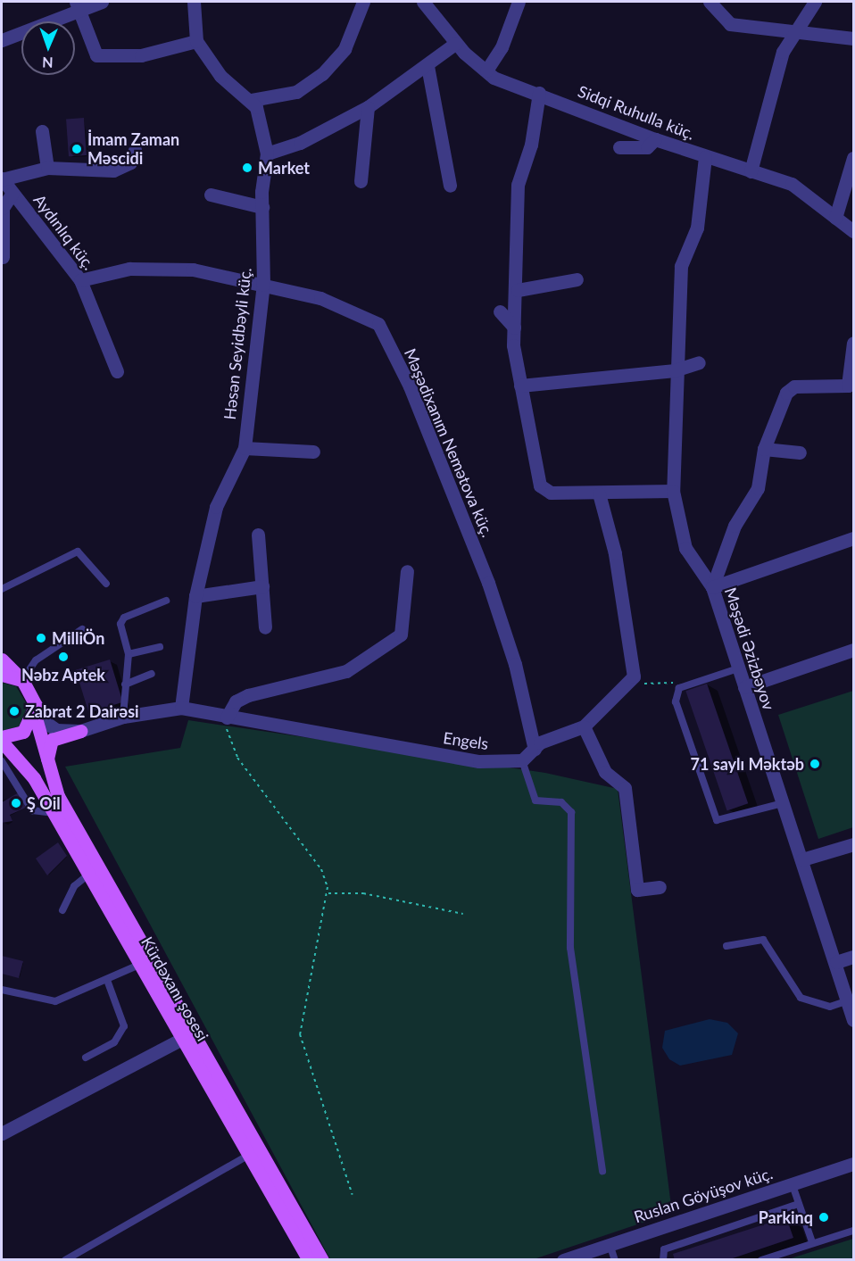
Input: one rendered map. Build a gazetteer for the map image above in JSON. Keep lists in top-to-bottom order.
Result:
{
  "streets": {
    "main road": ["Kürdəxanı şosesi"],
    "street": [
      "Sidqi Ruhulla küç.",
      "Aydınlıq küç.",
      "Həsən Seyidbəyli küç.",
      "Məşədixanım Nemətova küç.",
      "Məşədi Əzizbəyov",
      "Engels",
      "Ruslan Göyüşov küç."
    ]
  },
  "crossings": [
    ["Sidqi Ruhulla küç.", "Məşədi Əzizbəyov"],
    ["Aydınlıq küç.", "Məşədixanım Nemətova küç."],
    ["Həsən Seyidbəyli küç.", "Məşədixanım Nemətova küç."],
    ["Həsən Seyidbəyli küç.", "Engels"]
  ],
  "places": [
    "İmam Zaman Məscidi",
    "Market",
    "MilliÖn",
    "Nəbz Aptek",
    "Zabrat 2 Dairəsi",
    "71 saylı Məktəb",
    "Ş Oil",
    "Parkinq"
  ],
  "north": "bottom"
}
